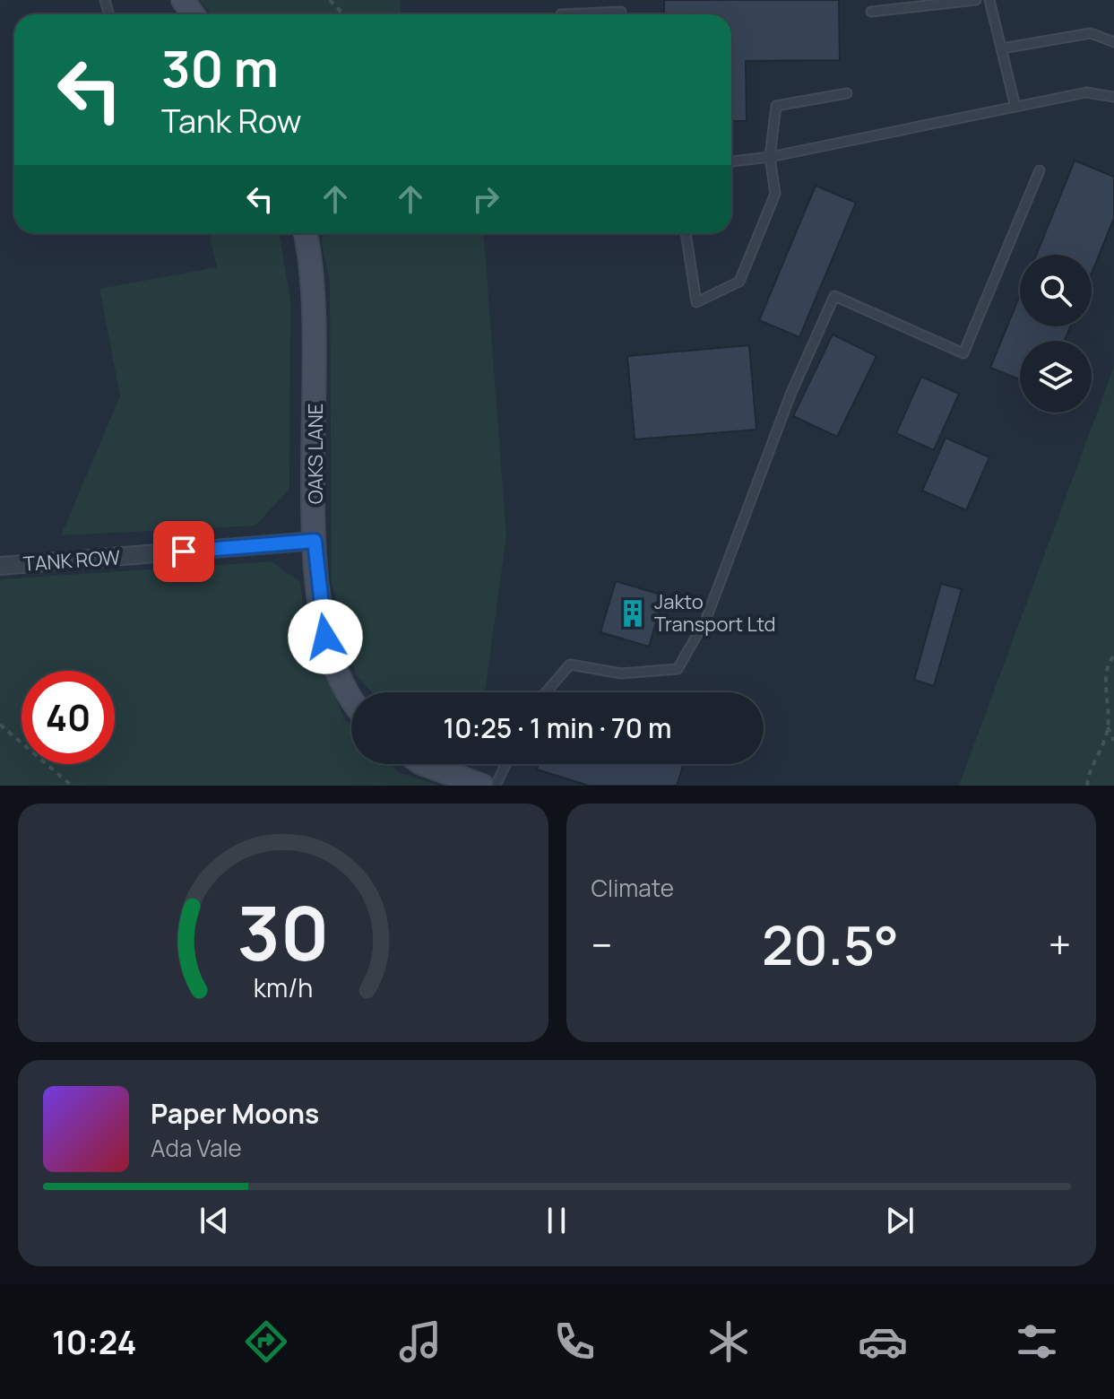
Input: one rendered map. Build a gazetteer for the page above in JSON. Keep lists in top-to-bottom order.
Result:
{
  "streets": {
    "street": ["OAKS LANE", "TANK ROW"]
  },
  "crossings": [
    ["OAKS LANE", "TANK ROW"]
  ],
  "places": {
    "building": ["Jakto Transport Ltd"]
  },
  "page": {
    "turn": ["30 m", "Tank Row"],
    "limit": "40",
    "trip": "10:25 · 1 min · 70 m",
    "tile": "Climate",
    "heat": ["−", "20.5°", "+"],
    "song": ["Paper Moons", "Ada Vale"],
    "tabs": "10:24",
    "gauge": ["30", "km/h"]
  }
}
